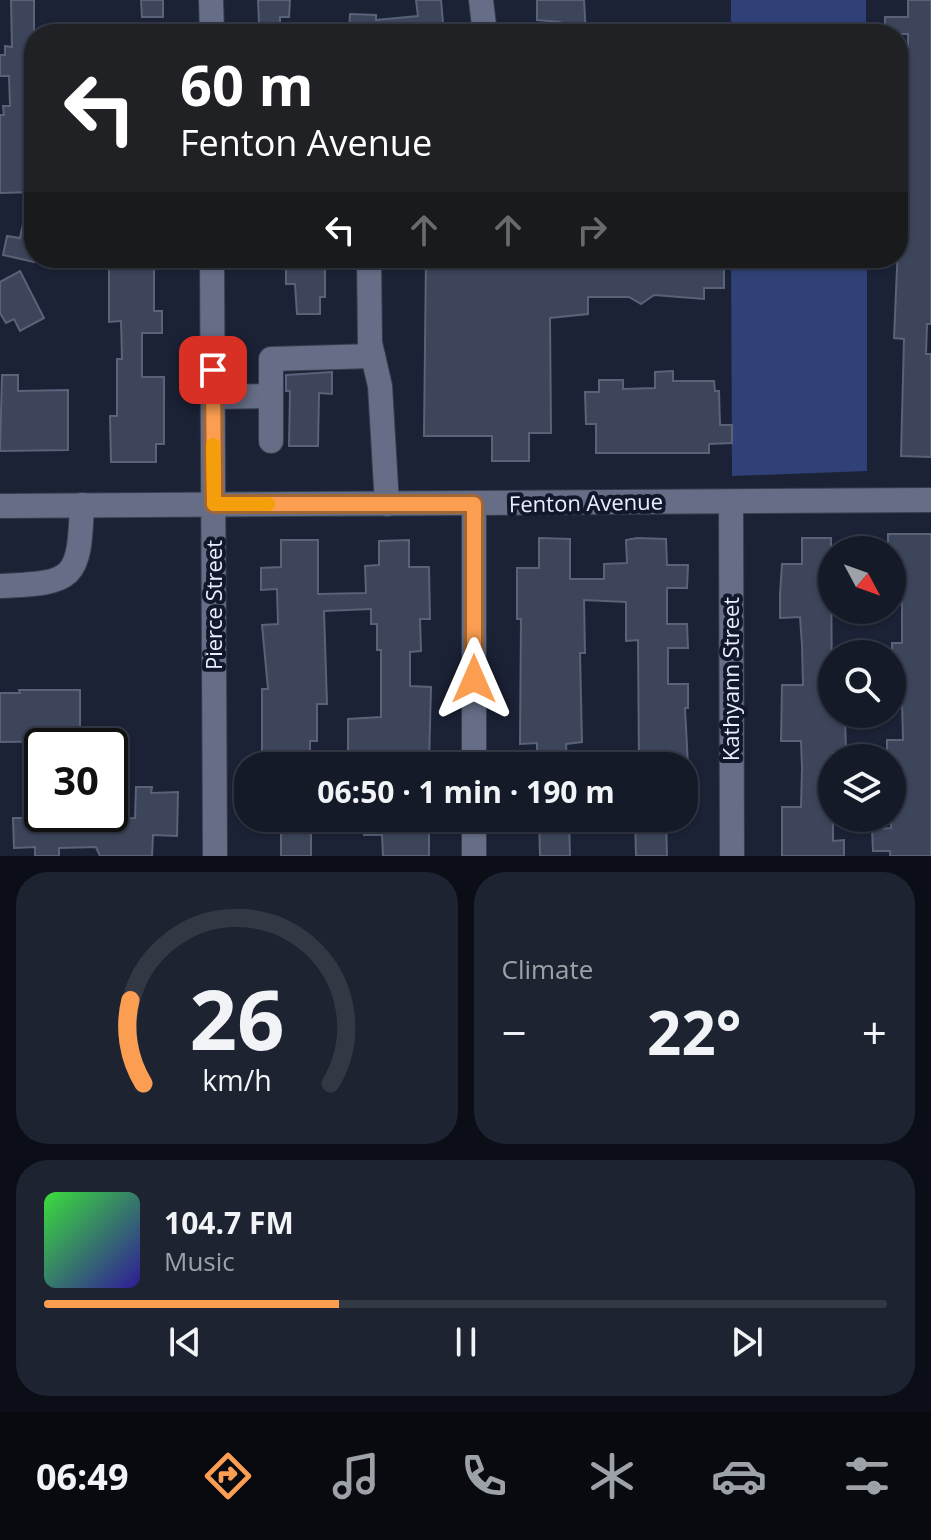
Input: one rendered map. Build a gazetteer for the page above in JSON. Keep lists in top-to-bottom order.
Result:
{
  "streets": {
    "street": ["Fenton Avenue", "Pierce Street", "Kathyann Street"]
  },
  "crossings": [
    ["Fenton Avenue", "Pierce Street"],
    ["Fenton Avenue", "Kathyann Street"]
  ],
  "north": "bottom right",
  "page": {
    "turn": ["60 m", "Fenton Avenue"],
    "limit": "30",
    "trip": "06:50 · 1 min · 190 m",
    "tile": "Climate",
    "heat": ["−", "22°", "+"],
    "song": ["104.7 FM", "Music"],
    "tabs": "06:49",
    "gauge": ["26", "km/h"]
  }
}
